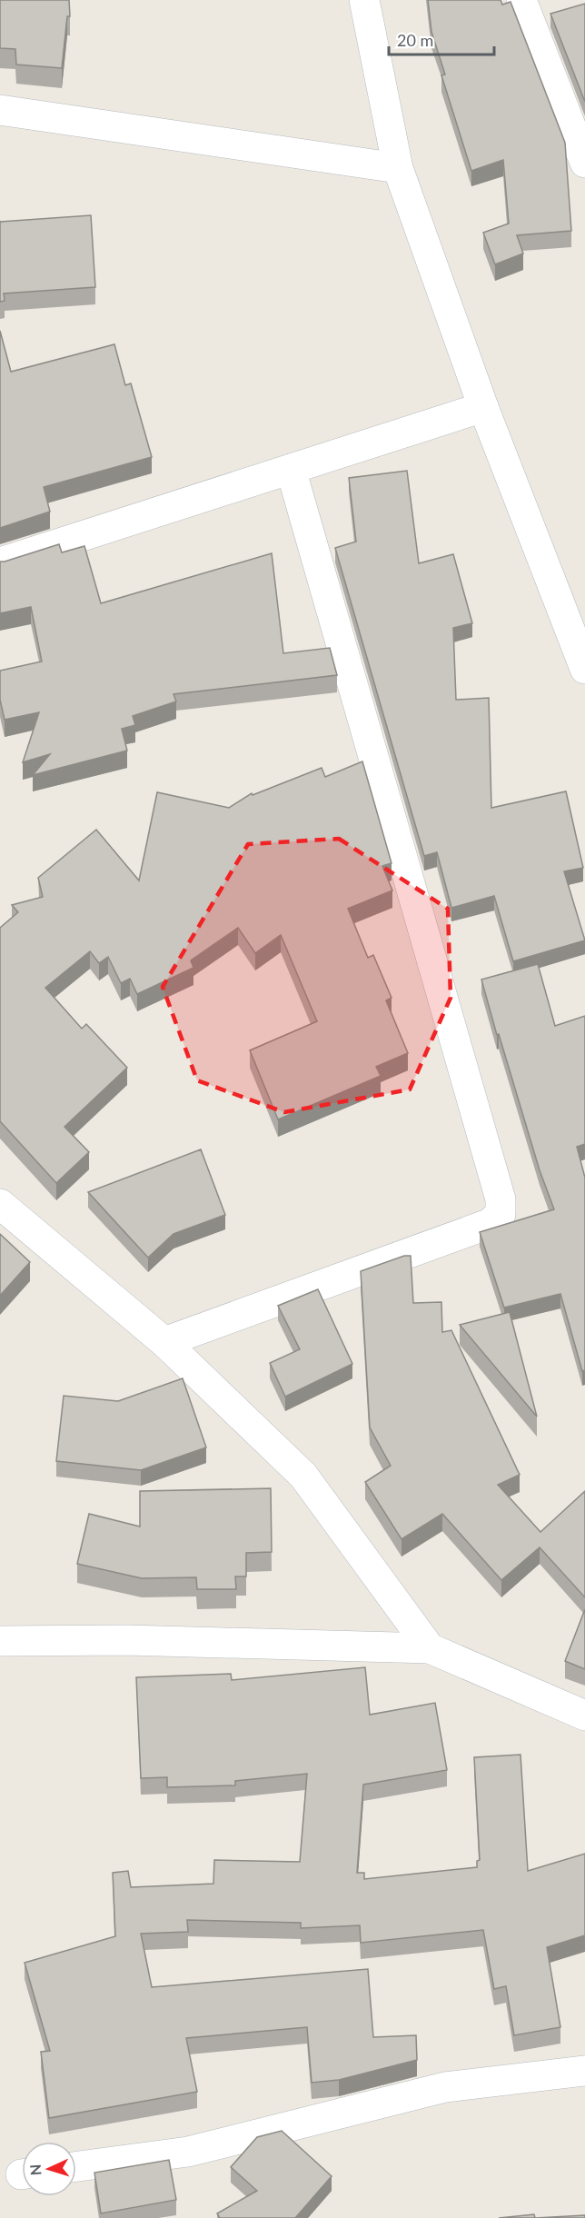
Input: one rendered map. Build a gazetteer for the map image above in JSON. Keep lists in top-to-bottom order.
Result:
{
  "scale_bar": "20 m",
  "north": "left"
}
